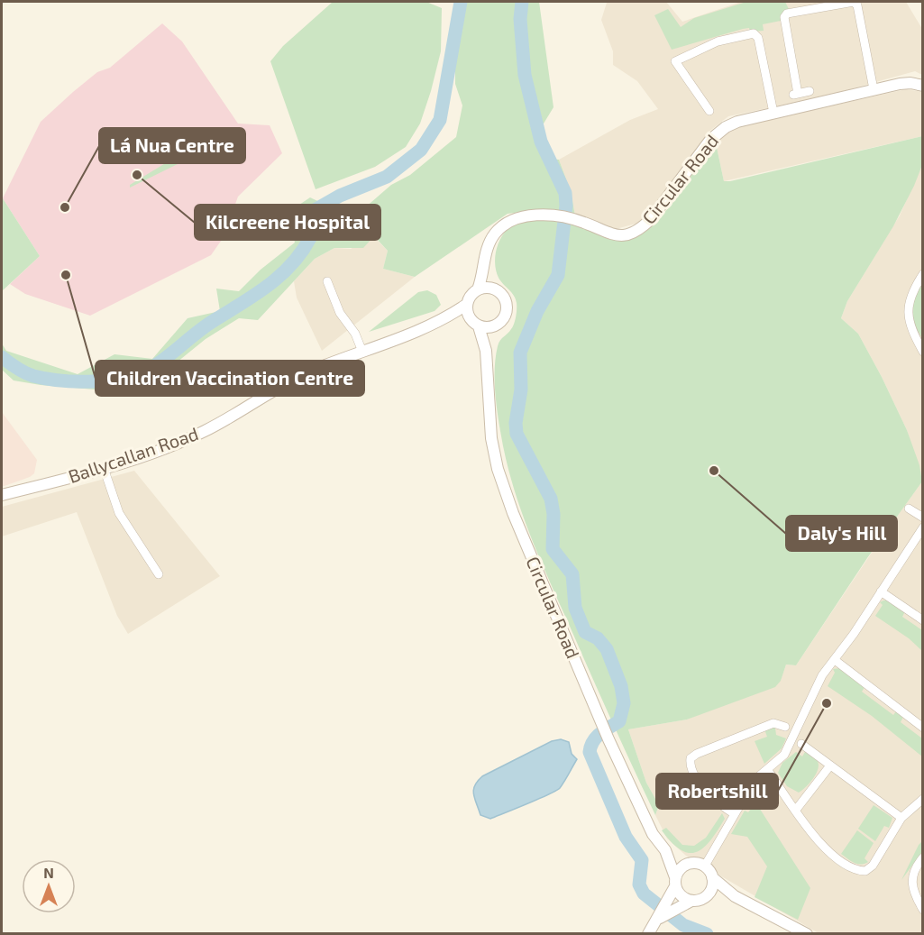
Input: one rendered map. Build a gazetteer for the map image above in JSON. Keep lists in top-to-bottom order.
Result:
{
  "streets": {
    "main road": ["Circular Road", "Ballycallan Road"]
  },
  "crossings": [
    ["Circular Road", "Ballycallan Road"]
  ],
  "places": [
    "Kilcreene Hospital",
    "Lá Nua Centre",
    "Children Vaccination Centre",
    "Daly's Hill",
    "Robertshill"
  ],
  "north": "top"
}
